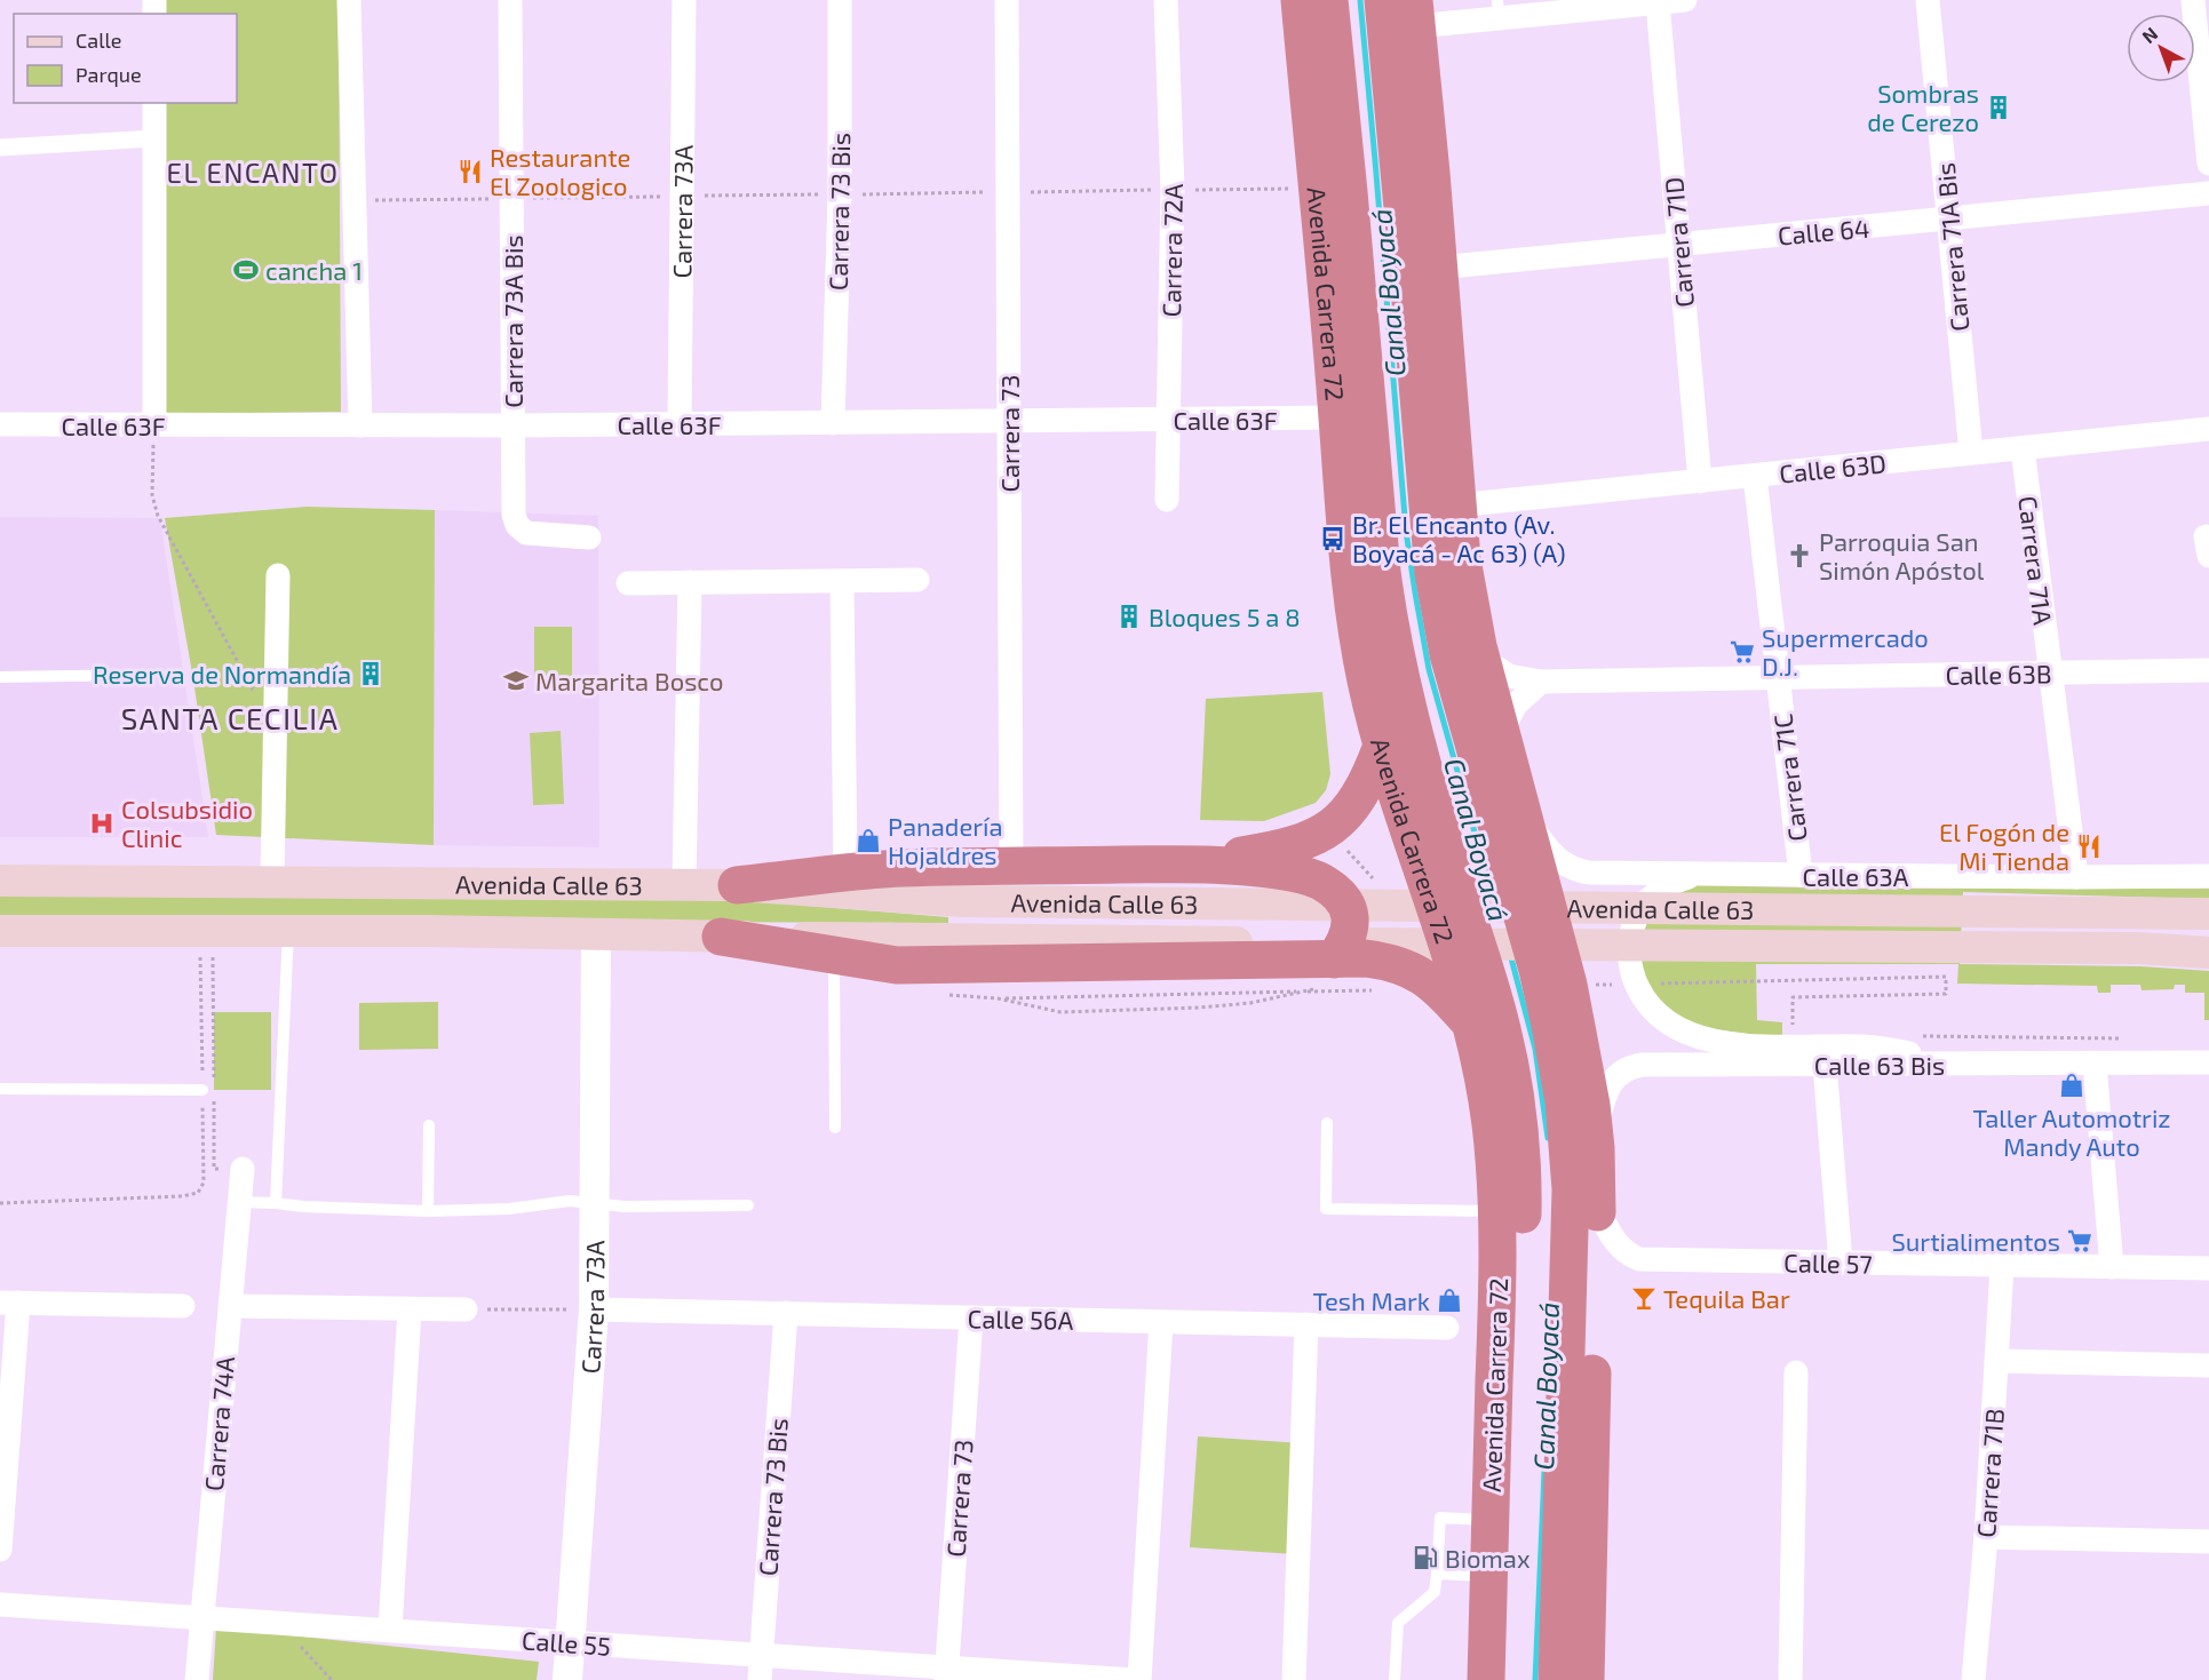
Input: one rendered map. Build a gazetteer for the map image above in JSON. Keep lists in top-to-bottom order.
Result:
{
  "streets": {
    "highway": ["Avenida Carrera 72"],
    "main road": ["Avenida Calle 63"],
    "street": [
      "Carrera 73 Bis",
      "Carrera 73A",
      "Calle 64",
      "Carrera 71D",
      "Carrera 71A Bis",
      "Carrera 72A",
      "Carrera 73A Bis",
      "Calle 63F",
      "Carrera 73",
      "Calle 63D",
      "Carrera 71A",
      "Calle 63B",
      "Carrera 71C",
      "Calle 63A",
      "Calle 63 Bis",
      "Calle 57",
      "Calle 56A",
      "Carrera 74A",
      "Carrera 71B",
      "Calle 55"
    ]
  },
  "crossings": [
    ["Carrera 73 Bis", "Calle 63F"],
    ["Carrera 73 Bis", "Calle 56A"],
    ["Carrera 73 Bis", "Calle 55"],
    ["Carrera 73A", "Calle 63F"],
    ["Carrera 73A", "Avenida Calle 63"],
    ["Carrera 73A", "Calle 56A"],
    ["Carrera 73A", "Calle 55"],
    ["Calle 64", "Carrera 71D"],
    ["Calle 64", "Carrera 71A Bis"],
    ["Carrera 71D", "Calle 63D"],
    ["Carrera 71A Bis", "Calle 63D"],
    ["Carrera 72A", "Calle 63F"],
    ["Avenida Carrera 72", "Calle 63F"],
    ["Carrera 73A Bis", "Calle 63F"],
    ["Calle 63F", "Carrera 73"],
    ["Carrera 73", "Calle 56A"],
    ["Carrera 73", "Calle 55"],
    ["Calle 63D", "Carrera 71A"],
    ["Calle 63D", "Carrera 71C"],
    ["Carrera 71A", "Calle 63B"],
    ["Carrera 71A", "Calle 63A"],
    ["Calle 63B", "Carrera 71C"],
    ["Carrera 71C", "Calle 63A"],
    ["Calle 57", "Carrera 71B"],
    ["Carrera 74A", "Calle 55"]
  ],
  "districts": ["EL ENCANTO", "SANTA CECILIA"],
  "water": ["Canal Boyacá"],
  "places": {
    "building": ["Sombras de Cerezo", "Bloques 5 a 8", "Reserva de Normandía"],
    "restaurant": ["Restaurante El Zoologico", "El Fogón de Mi Tienda"],
    "sports": ["cancha 1"],
    "bus stop": ["Br. El Encanto (Av. Boyacá - Ac 63) (A)"],
    "church": ["Parroquia San Simón Apóstol"],
    "supermarket": ["Supermercado D.J.", "Surtialimentos"],
    "school or university": ["Margarita Bosco"],
    "hospital": ["Colsubsidio Clinic"],
    "shop": ["Panadería Hojaldres", "Taller Automotriz Mandy Auto", "Tesh Mark"],
    "bar": ["Tequila Bar"],
    "fuel station": ["Biomax"]
  },
  "legend": ["Calle", "Parque"],
  "north": "top left"
}
